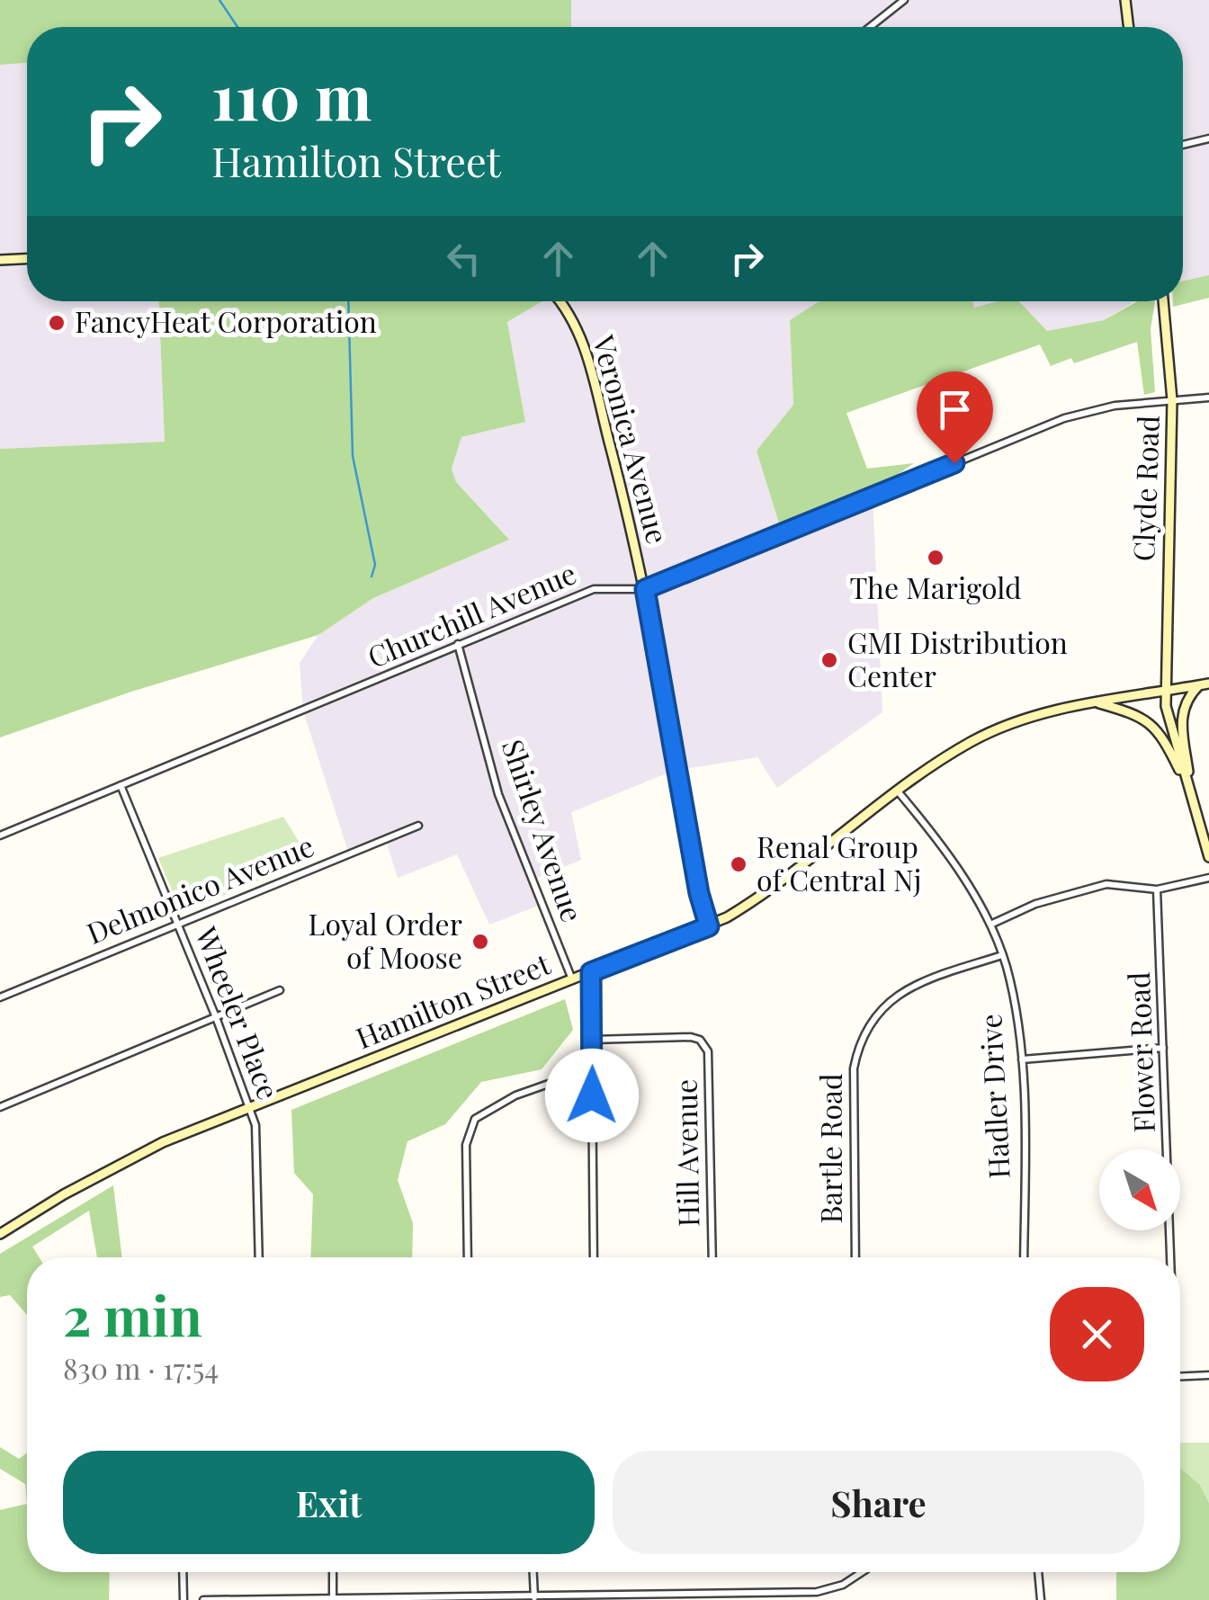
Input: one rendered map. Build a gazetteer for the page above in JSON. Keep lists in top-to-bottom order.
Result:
{
  "streets": {
    "street": [
      "Veronica Avenue",
      "Clyde Road",
      "Churchill Avenue",
      "Shirley Avenue",
      "Delmonico Avenue",
      "Hamilton Street",
      "Wheeler Place",
      "Flower Road",
      "Hadler Drive",
      "Bartle Road",
      "Hill Avenue"
    ]
  },
  "crossings": [
    ["Veronica Avenue", "Churchill Avenue"],
    ["Veronica Avenue", "Hamilton Street"],
    ["Clyde Road", "Churchill Avenue"],
    ["Clyde Road", "Hamilton Street"],
    ["Churchill Avenue", "Shirley Avenue"],
    ["Churchill Avenue", "Wheeler Place"],
    ["Shirley Avenue", "Hamilton Street"],
    ["Delmonico Avenue", "Wheeler Place"],
    ["Hamilton Street", "Wheeler Place"],
    ["Hamilton Street", "Hadler Drive"],
    ["Hadler Drive", "Bartle Road"]
  ],
  "places": [
    "FancyHeat Corporation",
    "The Marigold",
    "GMI Distribution Center",
    "Renal Group of Central Nj",
    "Loyal Order of Moose"
  ],
  "north": "bottom right",
  "page": {
    "turn": ["110 m", "Hamilton Street"],
    "heading": ["2 min", "830 m · 17:54"],
    "buttons": ["Exit", "Share"]
  }
}
